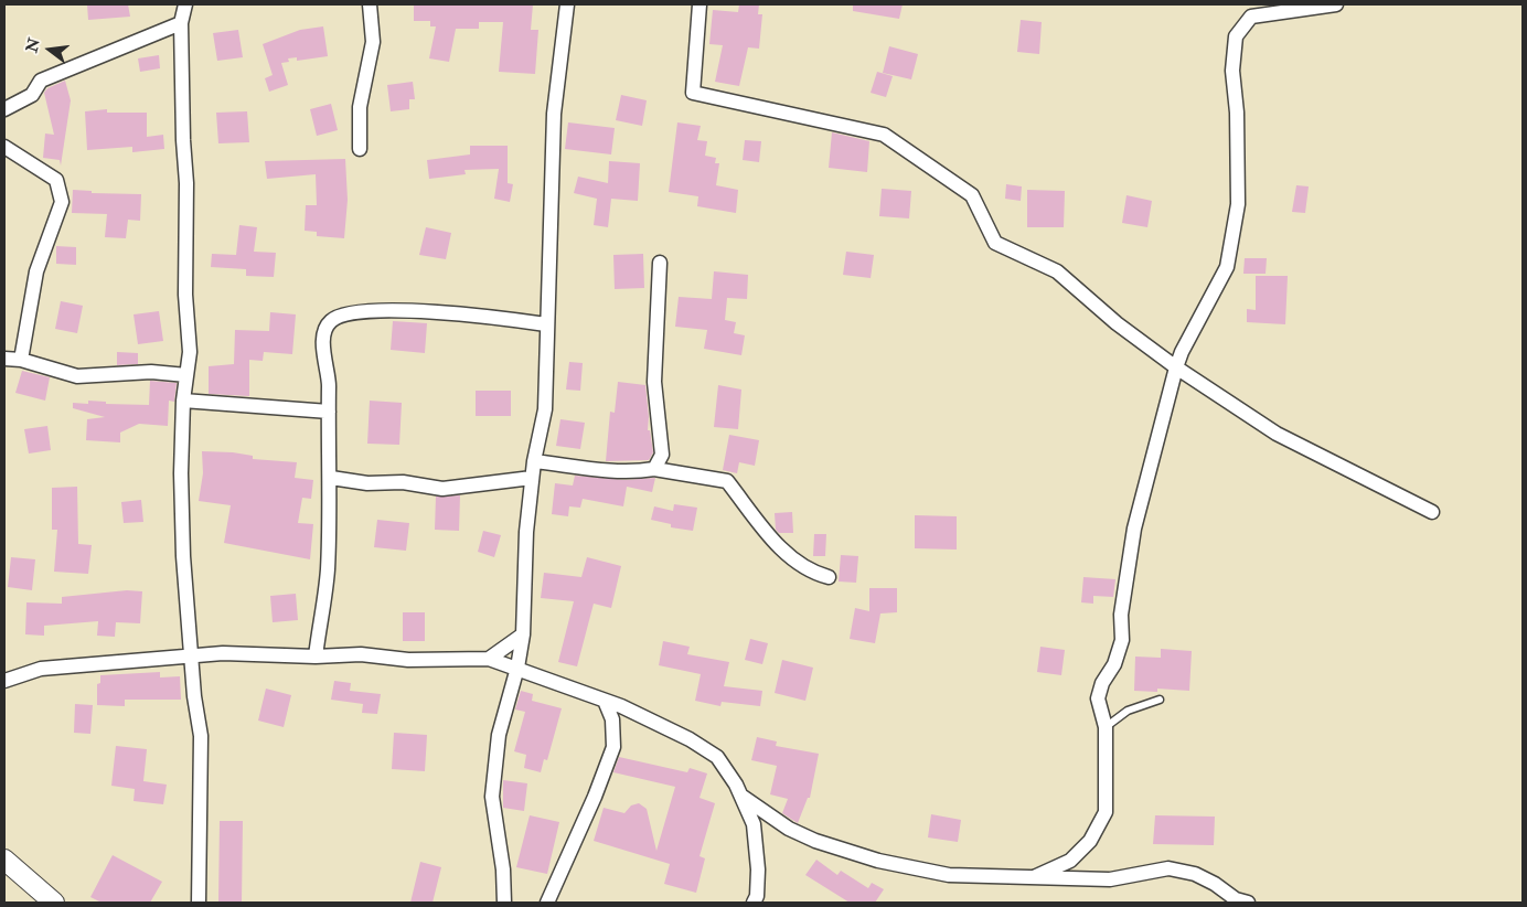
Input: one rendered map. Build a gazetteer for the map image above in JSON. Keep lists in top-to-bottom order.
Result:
{
  "north": "left"
}
